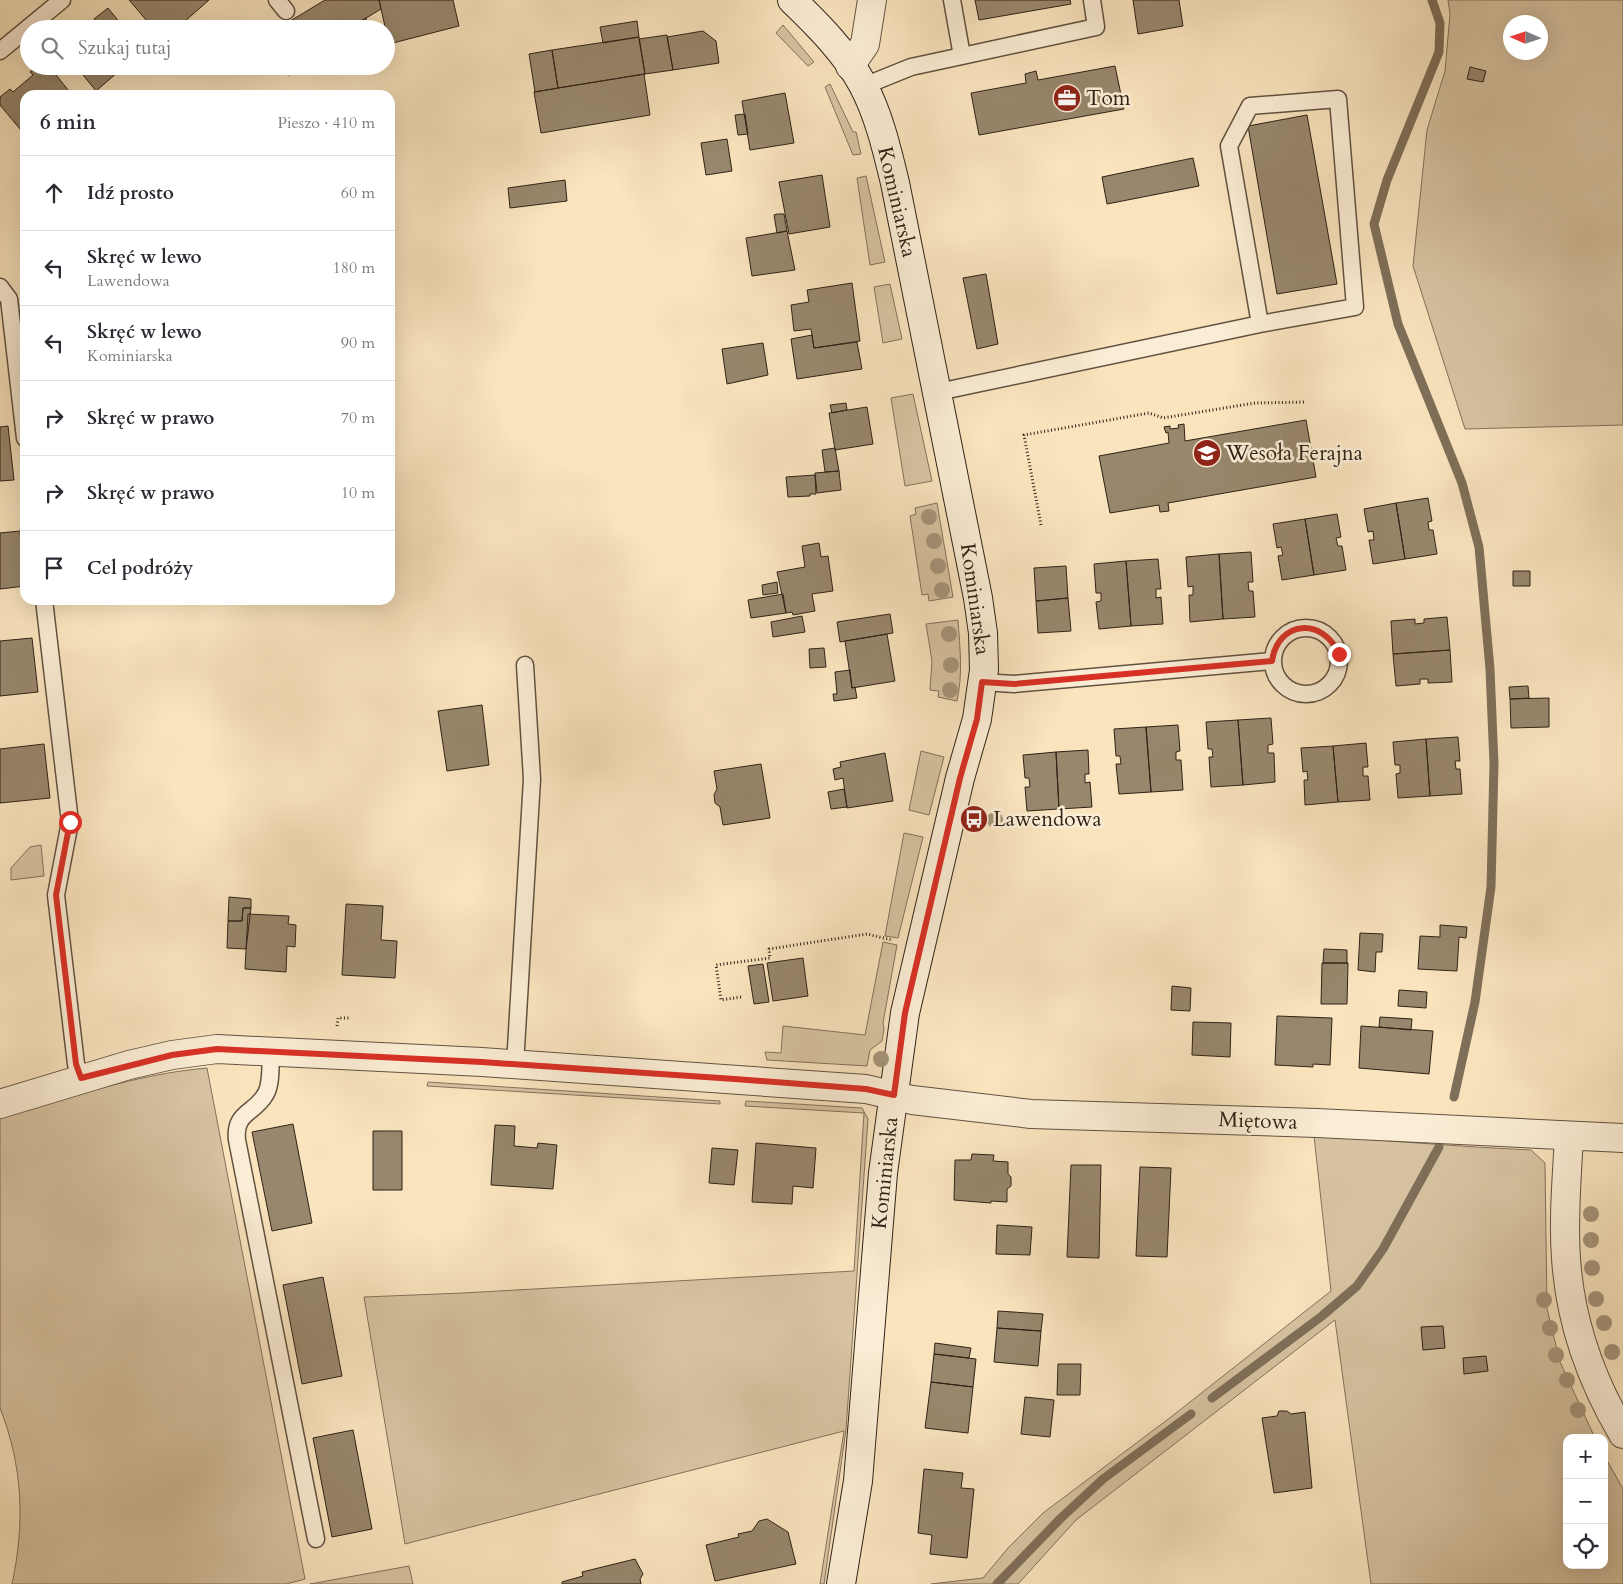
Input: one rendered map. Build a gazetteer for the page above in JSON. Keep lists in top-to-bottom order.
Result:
{
  "streets": {
    "street": ["Kominiarska", "Miętowa"]
  },
  "crossings": [
    ["Kominiarska", "Miętowa"]
  ],
  "places": {
    "office": ["Tom"],
    "school or university": ["Wesoła Ferajna"],
    "bus stop": ["Lawendowa"]
  },
  "north": "left",
  "page": {
    "search": "Szukaj tutaj",
    "heading": ["6 min", "Pieszo · 410 m"],
    "list": [
      ["Idź prosto", "60 m"],
      ["Skręć w lewo", "Lawendowa", "180 m"],
      ["Skręć w lewo", "Kominiarska", "90 m"],
      ["Skręć w prawo", "70 m"],
      ["Skręć w prawo", "10 m"],
      "Cel podróży"
    ],
    "map_buttons": ["+", "−"]
  }
}
